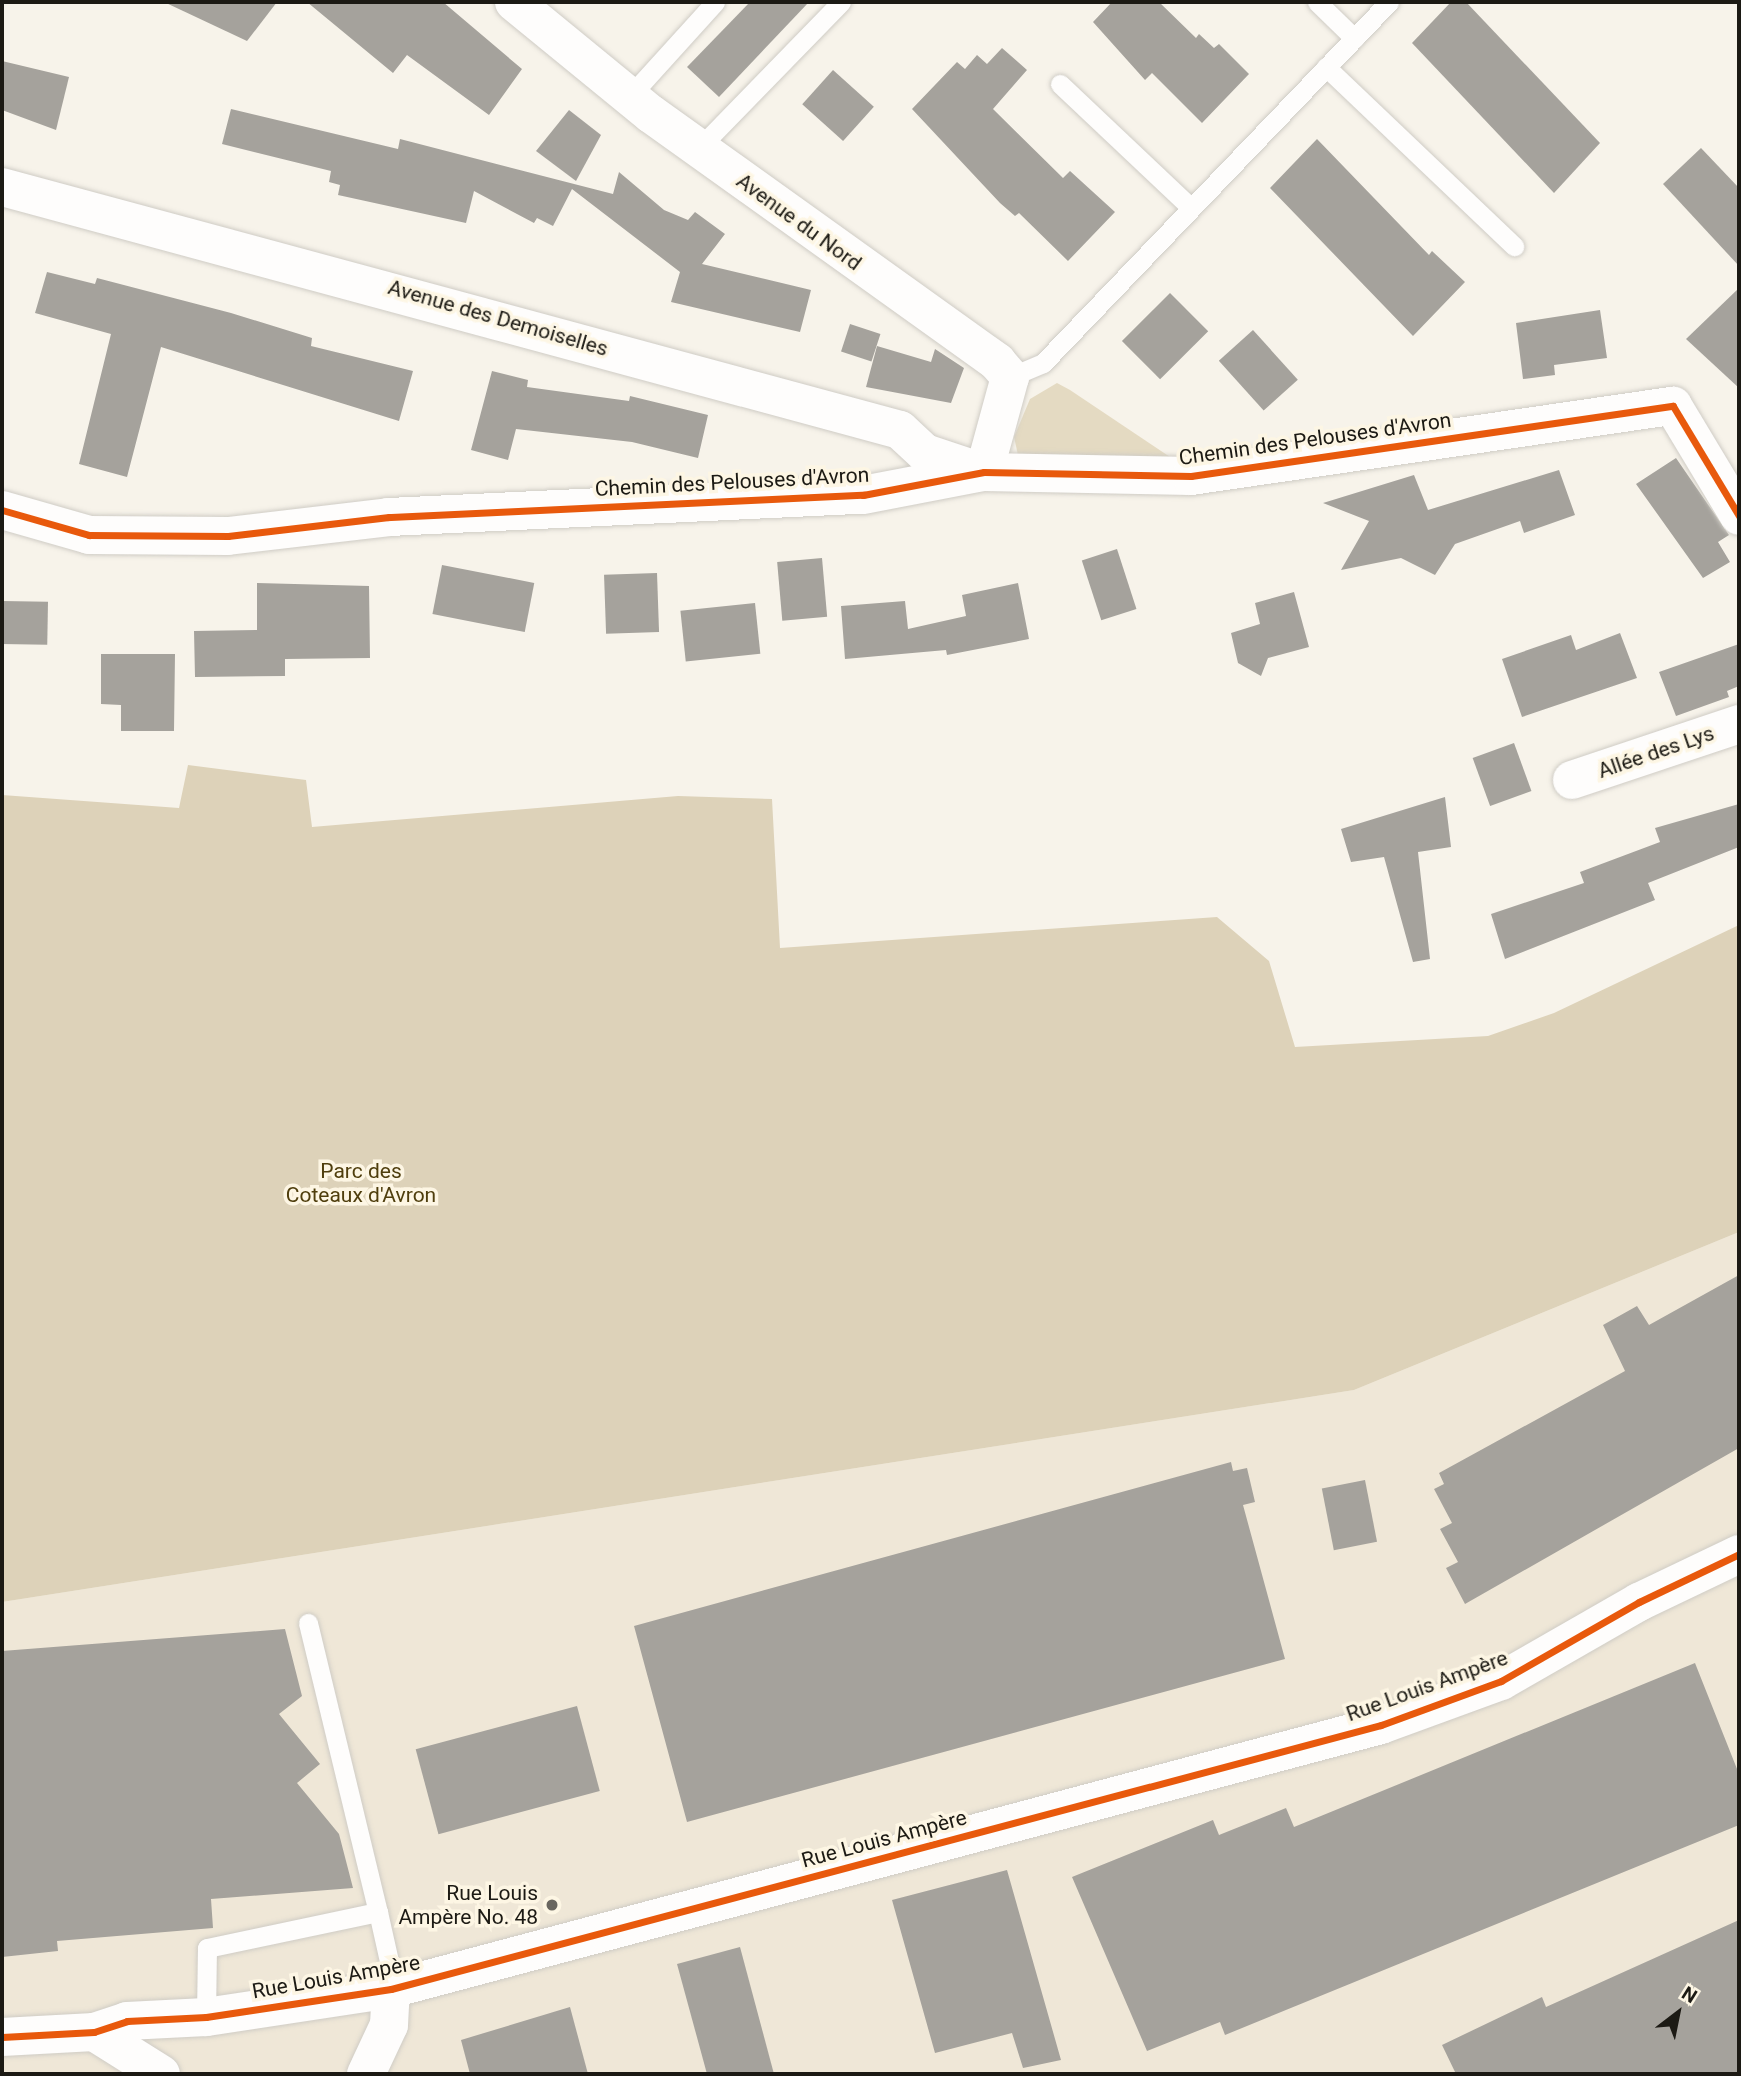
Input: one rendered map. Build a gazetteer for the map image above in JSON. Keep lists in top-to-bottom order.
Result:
{
  "streets": {
    "street": [
      "Avenue du Nord",
      "Avenue des Demoiselles",
      "Chemin des Pelouses d'Avron",
      "Allée des Lys",
      "Rue Louis Ampère"
    ]
  },
  "crossings": [
    ["Avenue des Demoiselles", "Chemin des Pelouses d'Avron"]
  ],
  "parks": ["Parc des Coteaux d'Avron"],
  "places": ["Rue Louis Ampère No. 48"],
  "north": "top right"
}
